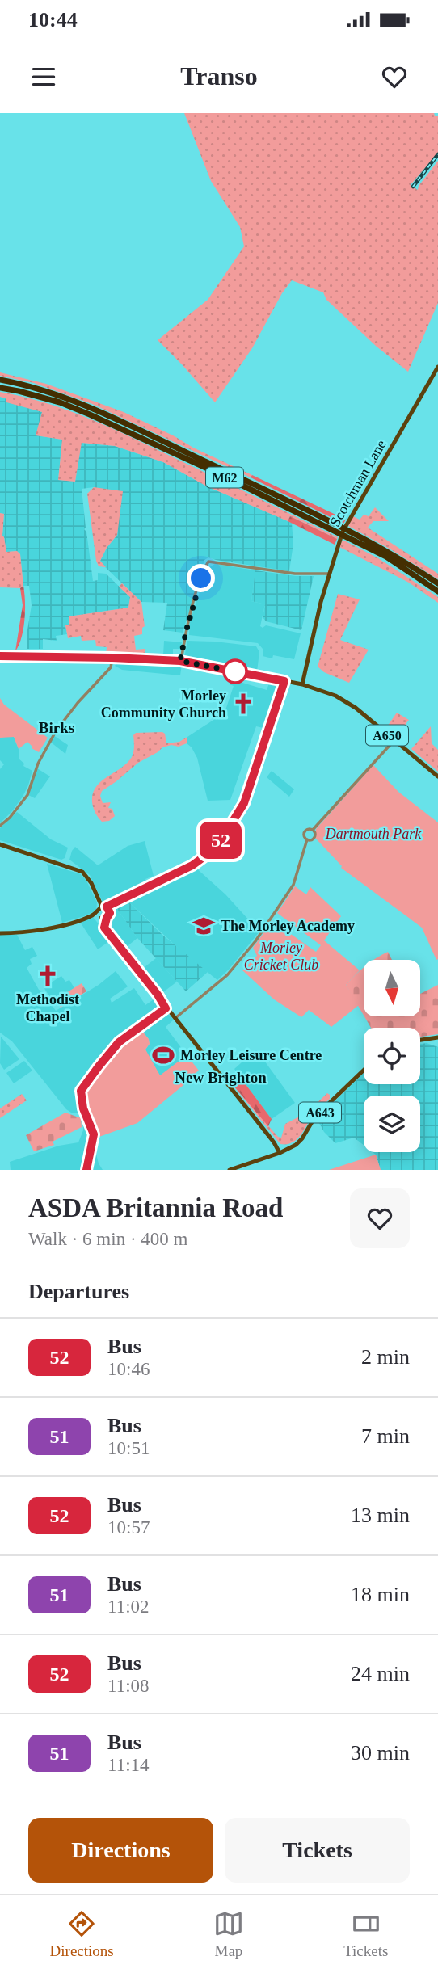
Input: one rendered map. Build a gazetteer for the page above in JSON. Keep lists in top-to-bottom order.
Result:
{
  "streets": {
    "highway": ["M62"],
    "main road": ["Scotchman Lane", "A650", "A643"]
  },
  "crossings": [
    ["Scotchman Lane", "A650"]
  ],
  "districts": ["Birks", "New Brighton"],
  "parks": ["Dartmouth Park", "Morley Cricket Club"],
  "places": {
    "church": ["Morley Community Church", "Methodist Chapel"],
    "school or university": ["The Morley Academy"],
    "sports": ["Morley Leisure Centre"]
  },
  "lines": ["bus line 52"],
  "north": "bottom",
  "page": {
    "status": "10:44",
    "header": "Transo",
    "on_map": "52",
    "heading": [
      ["ASDA Britannia Road", "Walk · 6 min · 400 m"],
      "Departures"
    ],
    "list": [
      {
        "mark": "52",
        "name": "Bus",
        "note": "10:46",
        "value": "2 min"
      },
      {
        "mark": "51",
        "name": "Bus",
        "note": "10:51",
        "value": "7 min"
      },
      {
        "mark": "52",
        "name": "Bus",
        "note": "10:57",
        "value": "13 min"
      },
      {
        "mark": "51",
        "name": "Bus",
        "note": "11:02",
        "value": "18 min"
      },
      {
        "mark": "52",
        "name": "Bus",
        "note": "11:08",
        "value": "24 min"
      },
      {
        "mark": "51",
        "name": "Bus",
        "note": "11:14",
        "value": "30 min"
      }
    ],
    "buttons": ["Directions", "Tickets"],
    "tabs": ["Directions", "Map", "Tickets"]
  }
}
